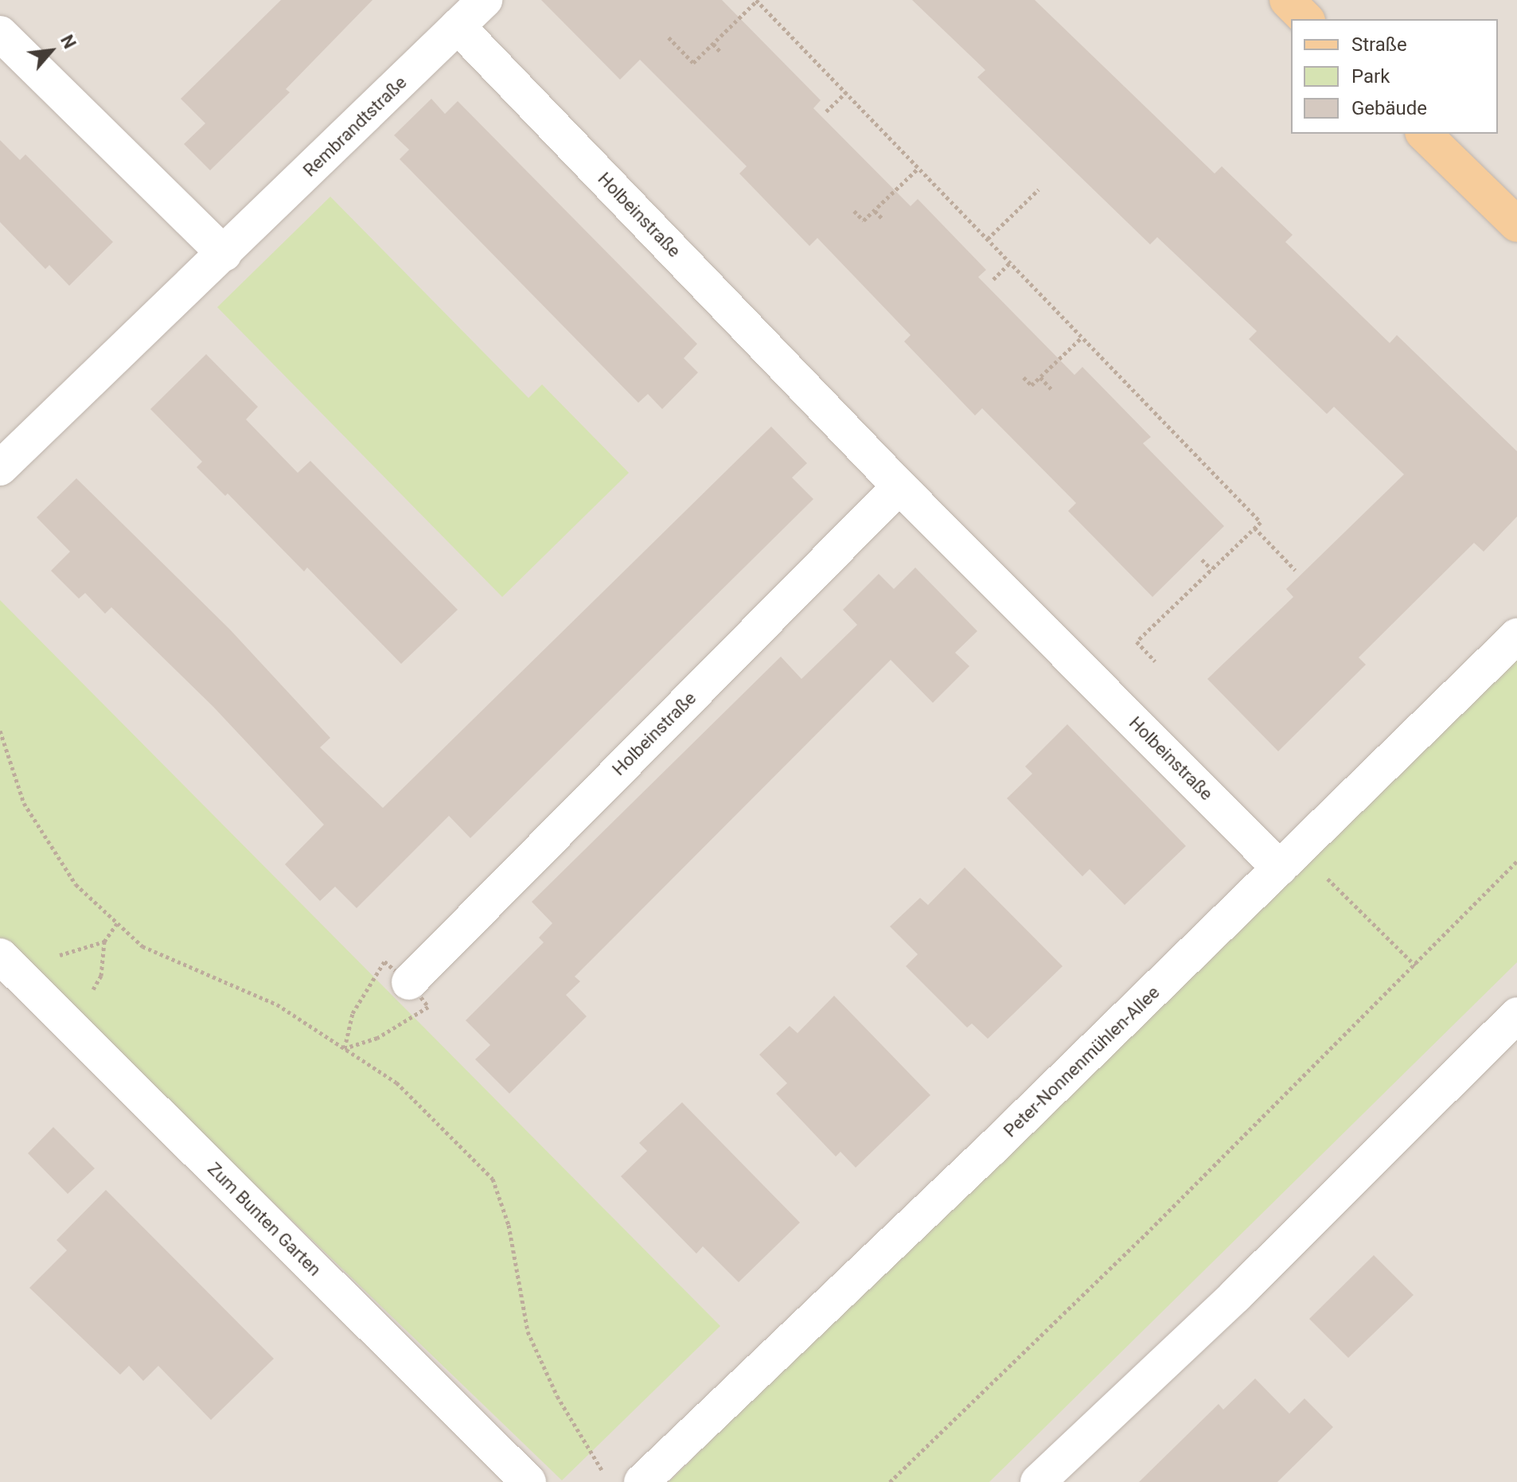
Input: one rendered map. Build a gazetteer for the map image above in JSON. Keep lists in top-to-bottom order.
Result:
{
  "streets": {
    "street": [
      "Rembrandtstraße",
      "Holbeinstraße",
      "Peter-Nonnenmühlen-Allee",
      "Zum Bunten Garten"
    ]
  },
  "crossings": [
    ["Rembrandtstraße", "Holbeinstraße"],
    ["Holbeinstraße", "Peter-Nonnenmühlen-Allee"]
  ],
  "legend": ["Straße", "Park", "Gebäude"],
  "north": "top right"
}
